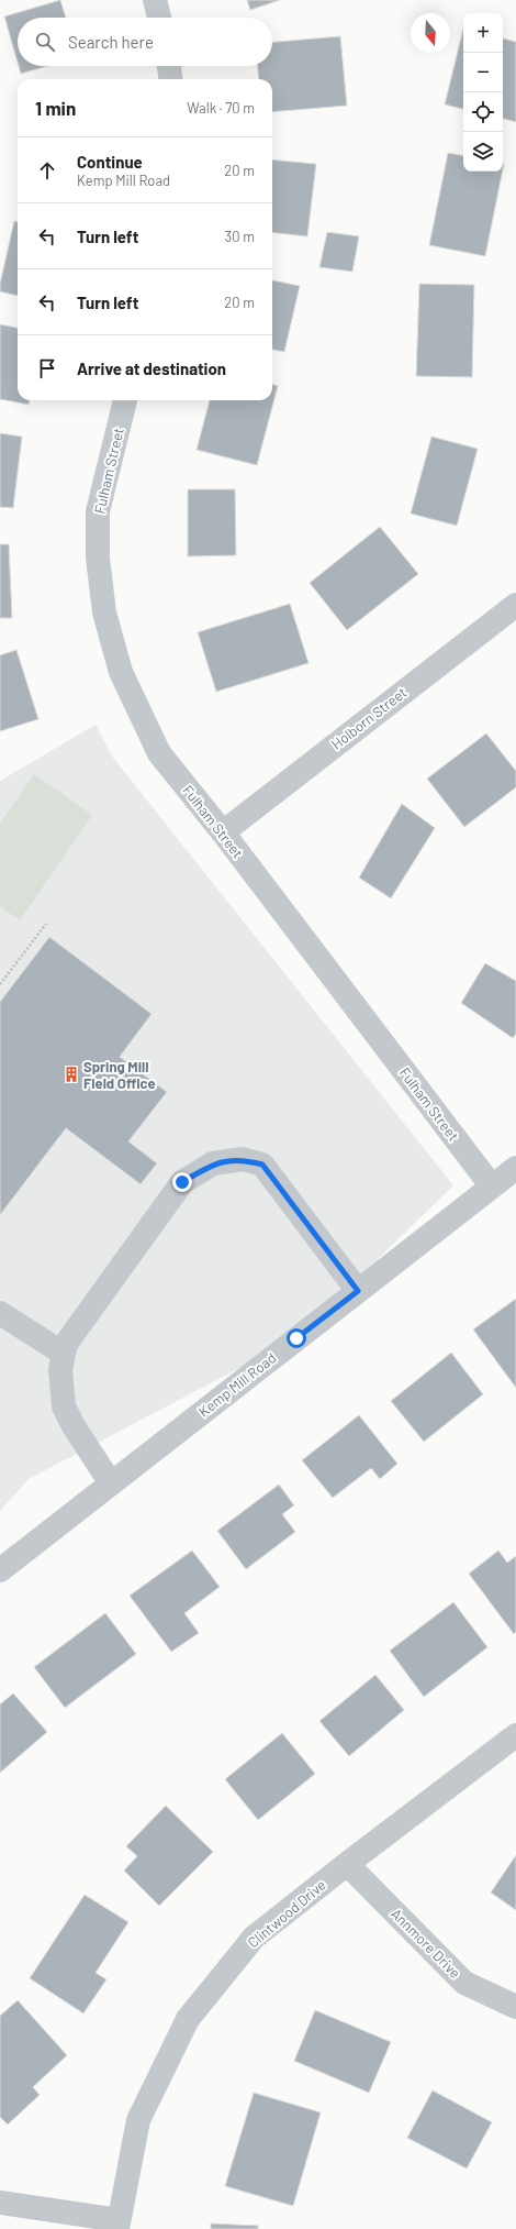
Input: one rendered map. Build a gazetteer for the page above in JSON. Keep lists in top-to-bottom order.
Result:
{
  "streets": {
    "street": [
      "Fulham Street",
      "Holborn Street",
      "Kemp Mill Road",
      "Clintwood Drive",
      "Annmore Drive"
    ]
  },
  "crossings": [
    ["Fulham Street", "Holborn Street"],
    ["Fulham Street", "Kemp Mill Road"],
    ["Clintwood Drive", "Annmore Drive"]
  ],
  "places": {
    "building": ["Spring Mill Field Office"]
  },
  "north": "bottom",
  "page": {
    "map_buttons": ["+", "−"],
    "search": "Search here",
    "heading": ["1 min", "Walk · 70 m"],
    "list": [
      ["Continue", "Kemp Mill Road", "20 m"],
      ["Turn left", "30 m"],
      ["Turn left", "20 m"],
      "Arrive at destination"
    ]
  }
}
